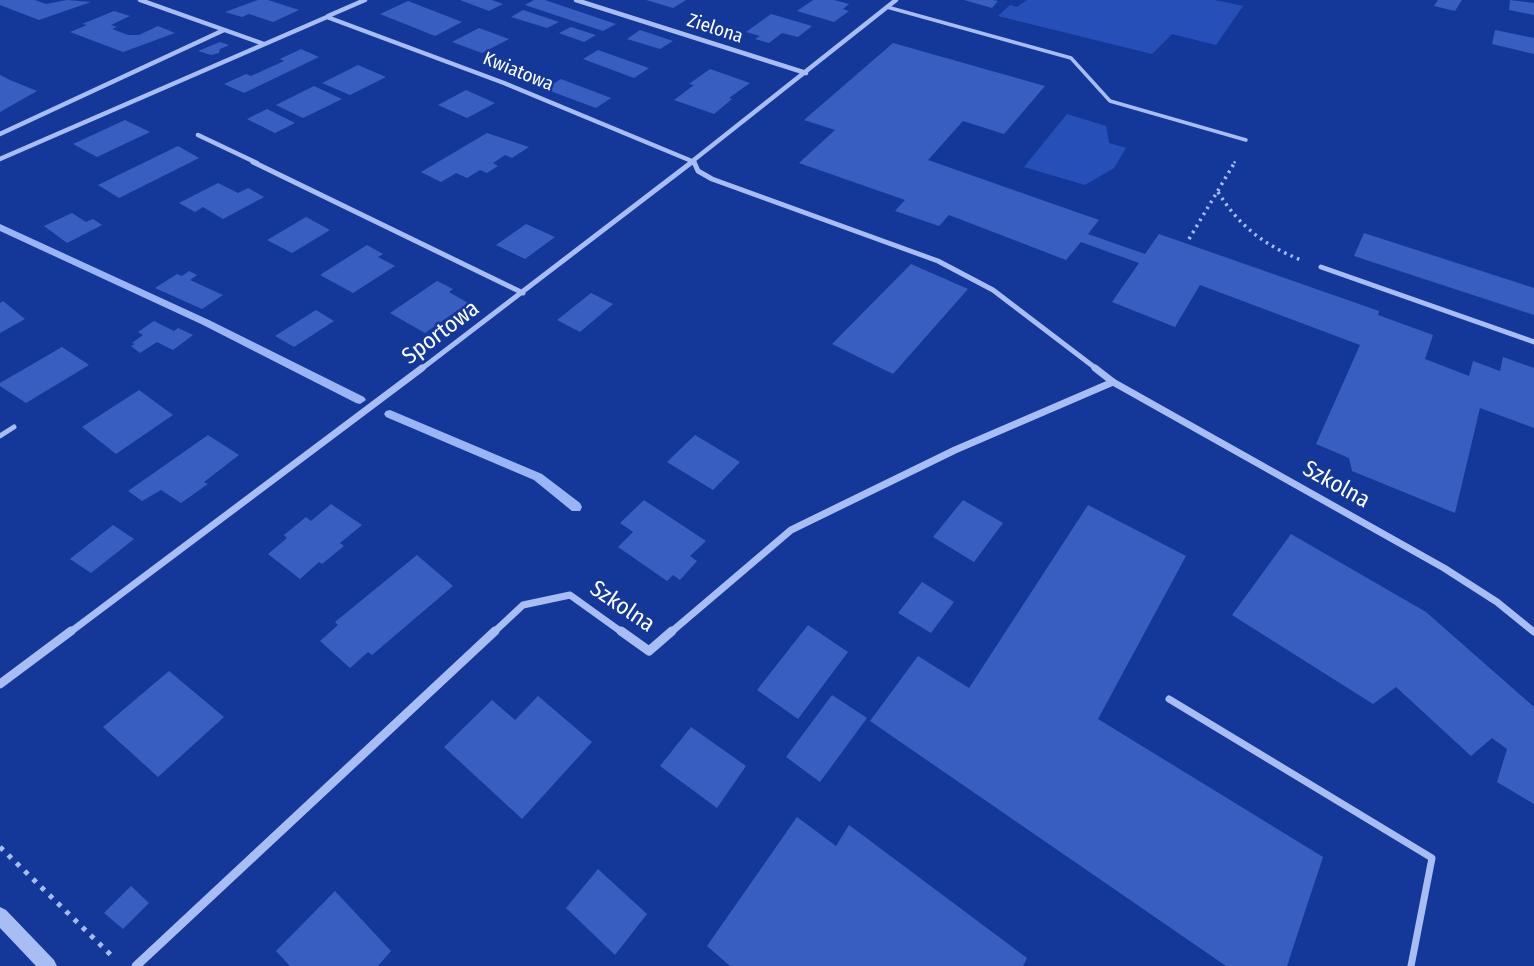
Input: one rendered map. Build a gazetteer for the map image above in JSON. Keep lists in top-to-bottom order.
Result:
{
  "streets": {
    "street": [
      "Zielona",
      "Kwiatowa",
      "Sportowa",
      "Szkolna"
    ]
  },
  "crossings": [
    ["Zielona", "Sportowa"],
    ["Kwiatowa", "Sportowa"],
    ["Kwiatowa", "Szkolna"],
    ["Sportowa", "Szkolna"]
  ]
}
